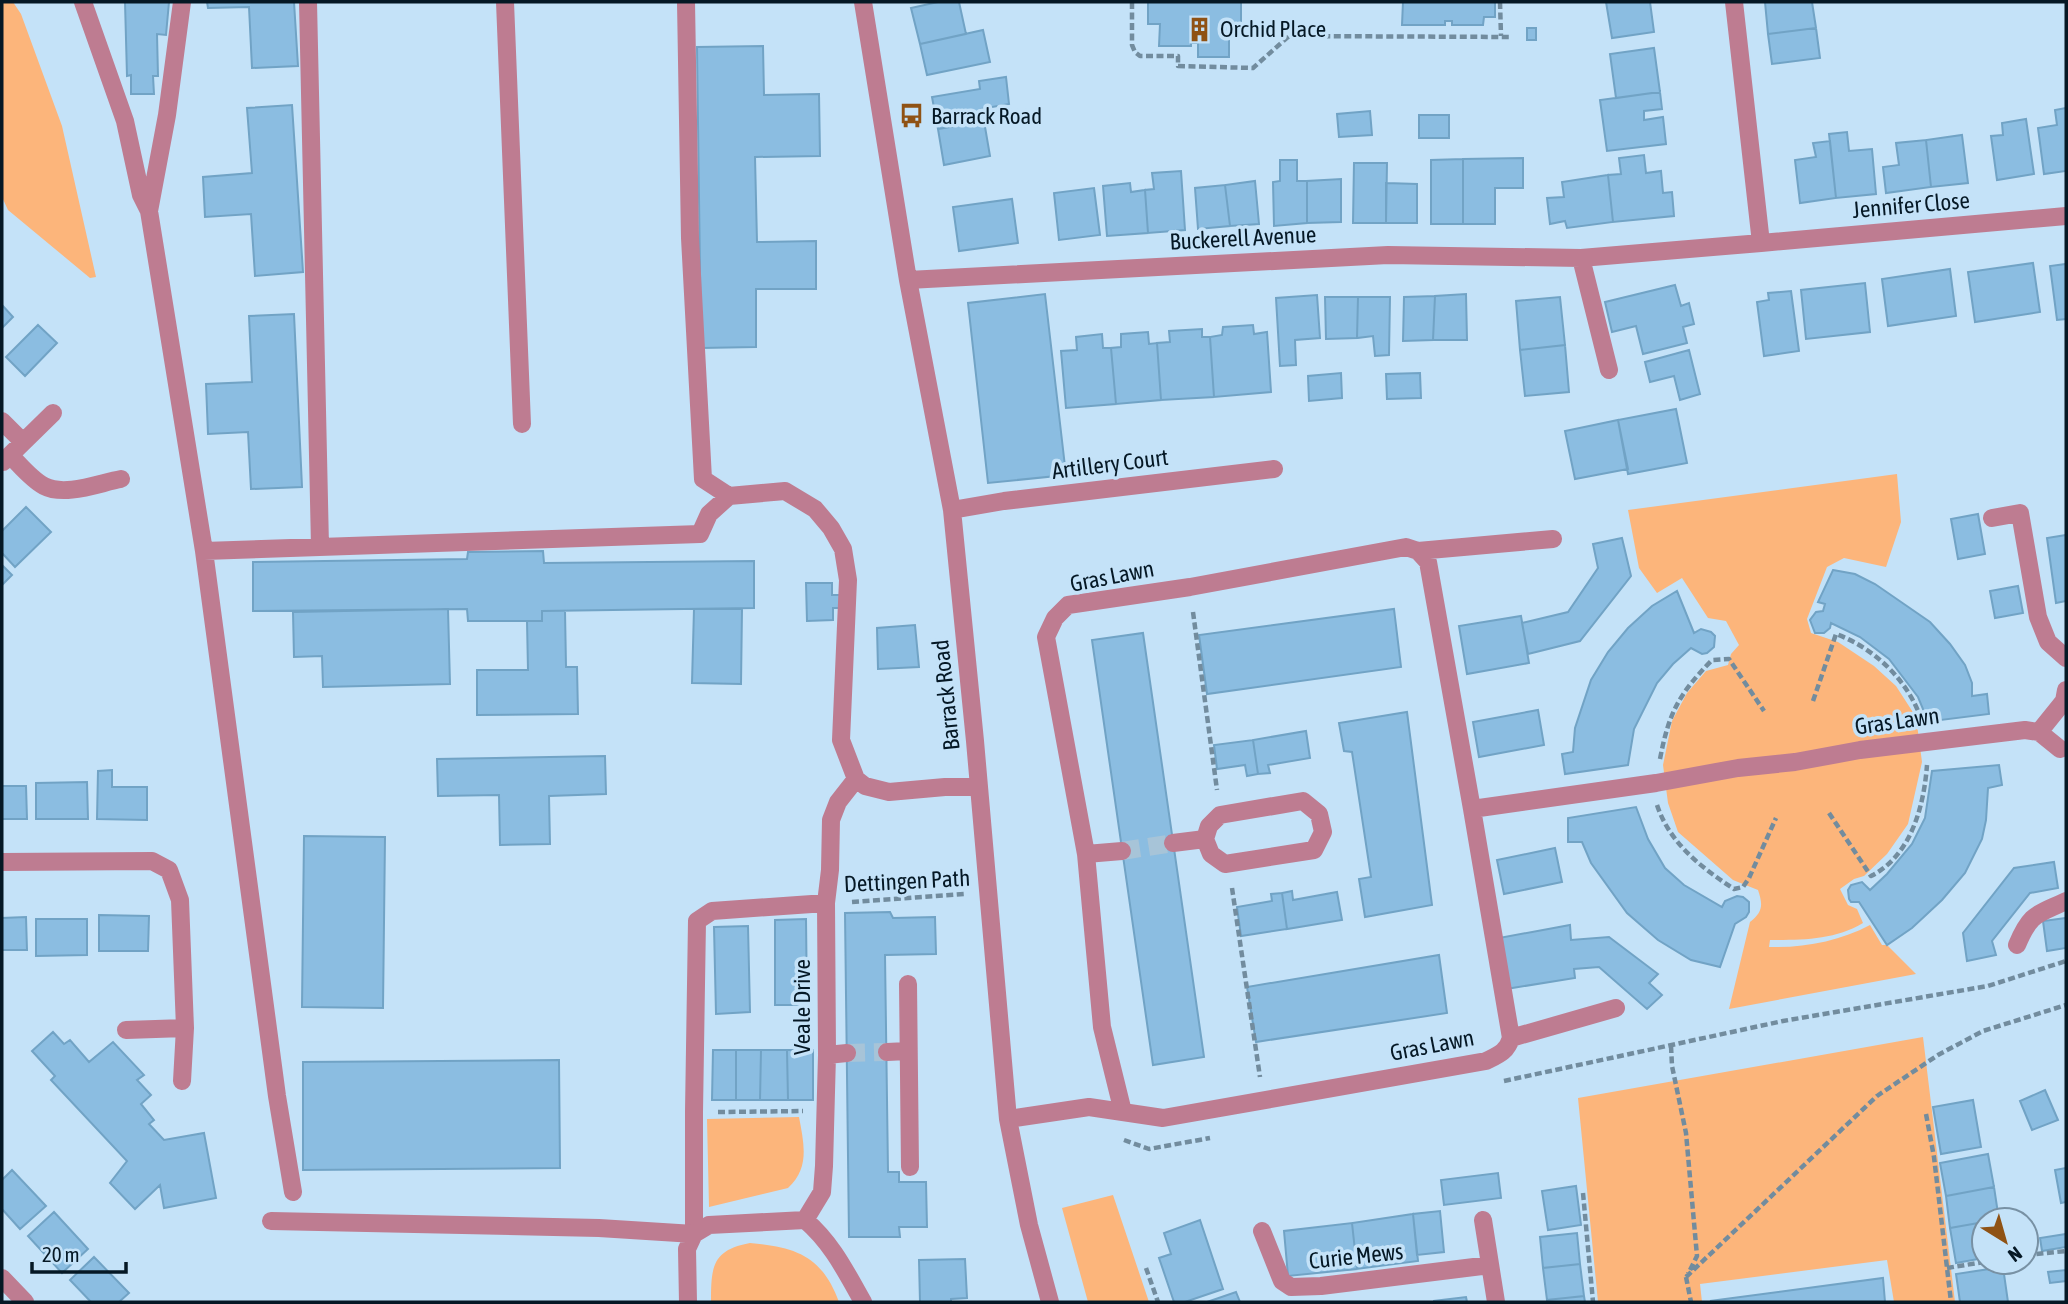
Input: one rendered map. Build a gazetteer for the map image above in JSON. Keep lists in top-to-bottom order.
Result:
{
  "streets": {
    "street": [
      "Jennifer Close",
      "Buckerell Avenue",
      "Artillery Court",
      "Gras Lawn",
      "Barrack Road",
      "Veale Drive",
      "Curie Mews"
    ],
    "path": ["Dettingen Path"]
  },
  "crossings": [
    ["Jennifer Close", "Buckerell Avenue"],
    ["Buckerell Avenue", "Barrack Road"],
    ["Artillery Court", "Barrack Road"],
    ["Gras Lawn", "Barrack Road"],
    ["Barrack Road", "Dettingen Path"],
    ["Dettingen Path", "Veale Drive"]
  ],
  "places": {
    "building": ["Orchid Place"],
    "bus stop": ["Barrack Road"]
  },
  "scale_bar": "20 m",
  "north": "bottom right"
}
